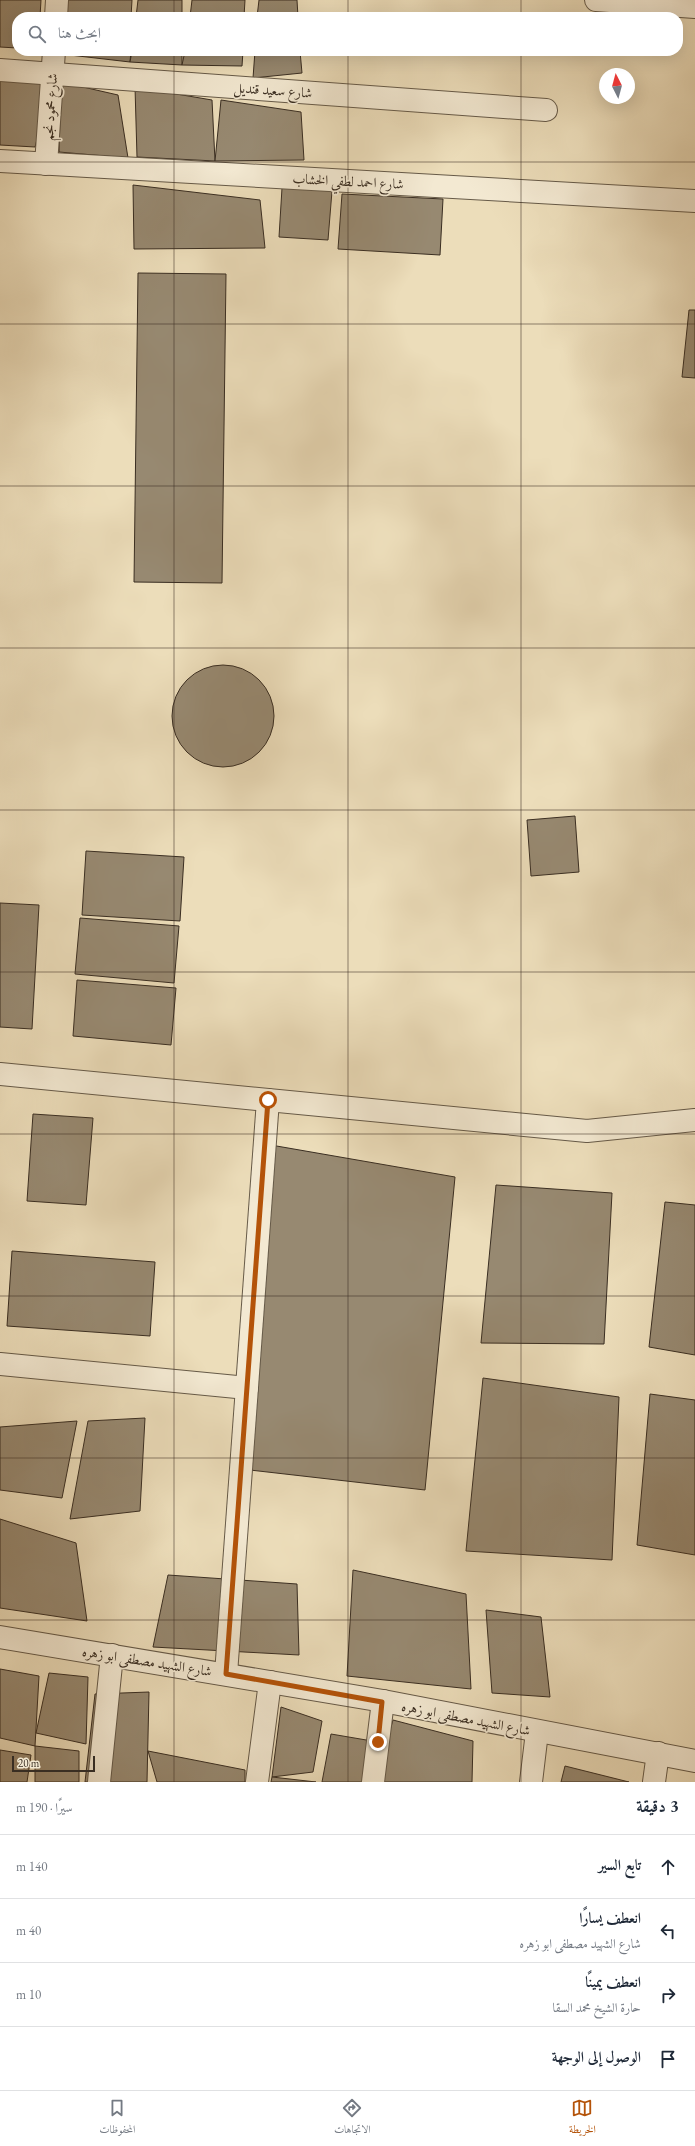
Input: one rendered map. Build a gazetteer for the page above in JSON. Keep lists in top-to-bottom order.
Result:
{
  "streets": {
    "street": [
      "شارع سعيد قنديل",
      "شارع محمود نجم",
      "شارع احمد لطفي الخشاب",
      "شارع الشهيد مصطفى ابو زهره"
    ]
  },
  "crossings": [
    ["شارع سعيد قنديل", "شارع محمود نجم"],
    ["شارع محمود نجم", "شارع احمد لطفي الخشاب"]
  ],
  "scale_bar": "20 m",
  "north": "top",
  "page": {
    "search": "ابحث هنا",
    "scale": "20 m",
    "heading": ["3 دقيقة", "سيرًا · 190 m"],
    "list": [
      ["تابع السير", "140 m"],
      ["انعطف يسارًا", "شارع الشهيد مصطفى ابو زهره", "40 m"],
      ["انعطف يمينًا", "حارة الشيخ محمد السقا", "10 m"],
      "الوصول إلى الوجهة"
    ],
    "nav": ["الخريطة", "الاتجاهات", "المحفوظات"]
  }
}
